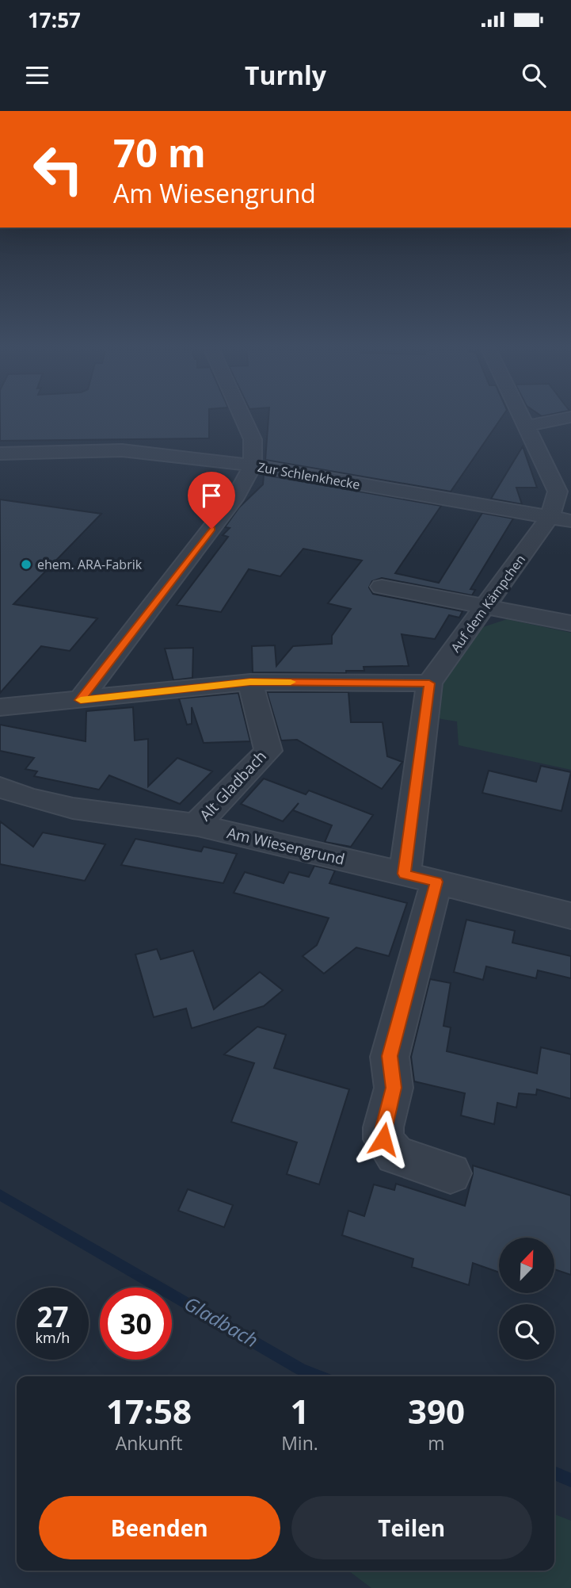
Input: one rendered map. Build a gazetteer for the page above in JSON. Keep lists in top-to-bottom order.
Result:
{
  "streets": {
    "street": [
      "Zur Schlenkhecke",
      "Auf dem Kämpchen",
      "Alt Gladbach",
      "Am Wiesengrund"
    ]
  },
  "crossings": [
    ["Zur Schlenkhecke", "Auf dem Kämpchen"],
    ["Auf dem Kämpchen", "Am Wiesengrund"],
    ["Alt Gladbach", "Am Wiesengrund"]
  ],
  "water": ["Gladbach"],
  "places": ["ehem. ARA-Fabrik"],
  "north": "top right",
  "page": {
    "status": "17:57",
    "header": "Turnly",
    "turn": ["70 m", "Am Wiesengrund"],
    "speed": "27 km/h",
    "limit": "30",
    "eta": [
      "17:58",
      "Ankunft",
      "1",
      "Min.",
      "390",
      "m"
    ],
    "buttons": ["Beenden", "Teilen"]
  }
}
